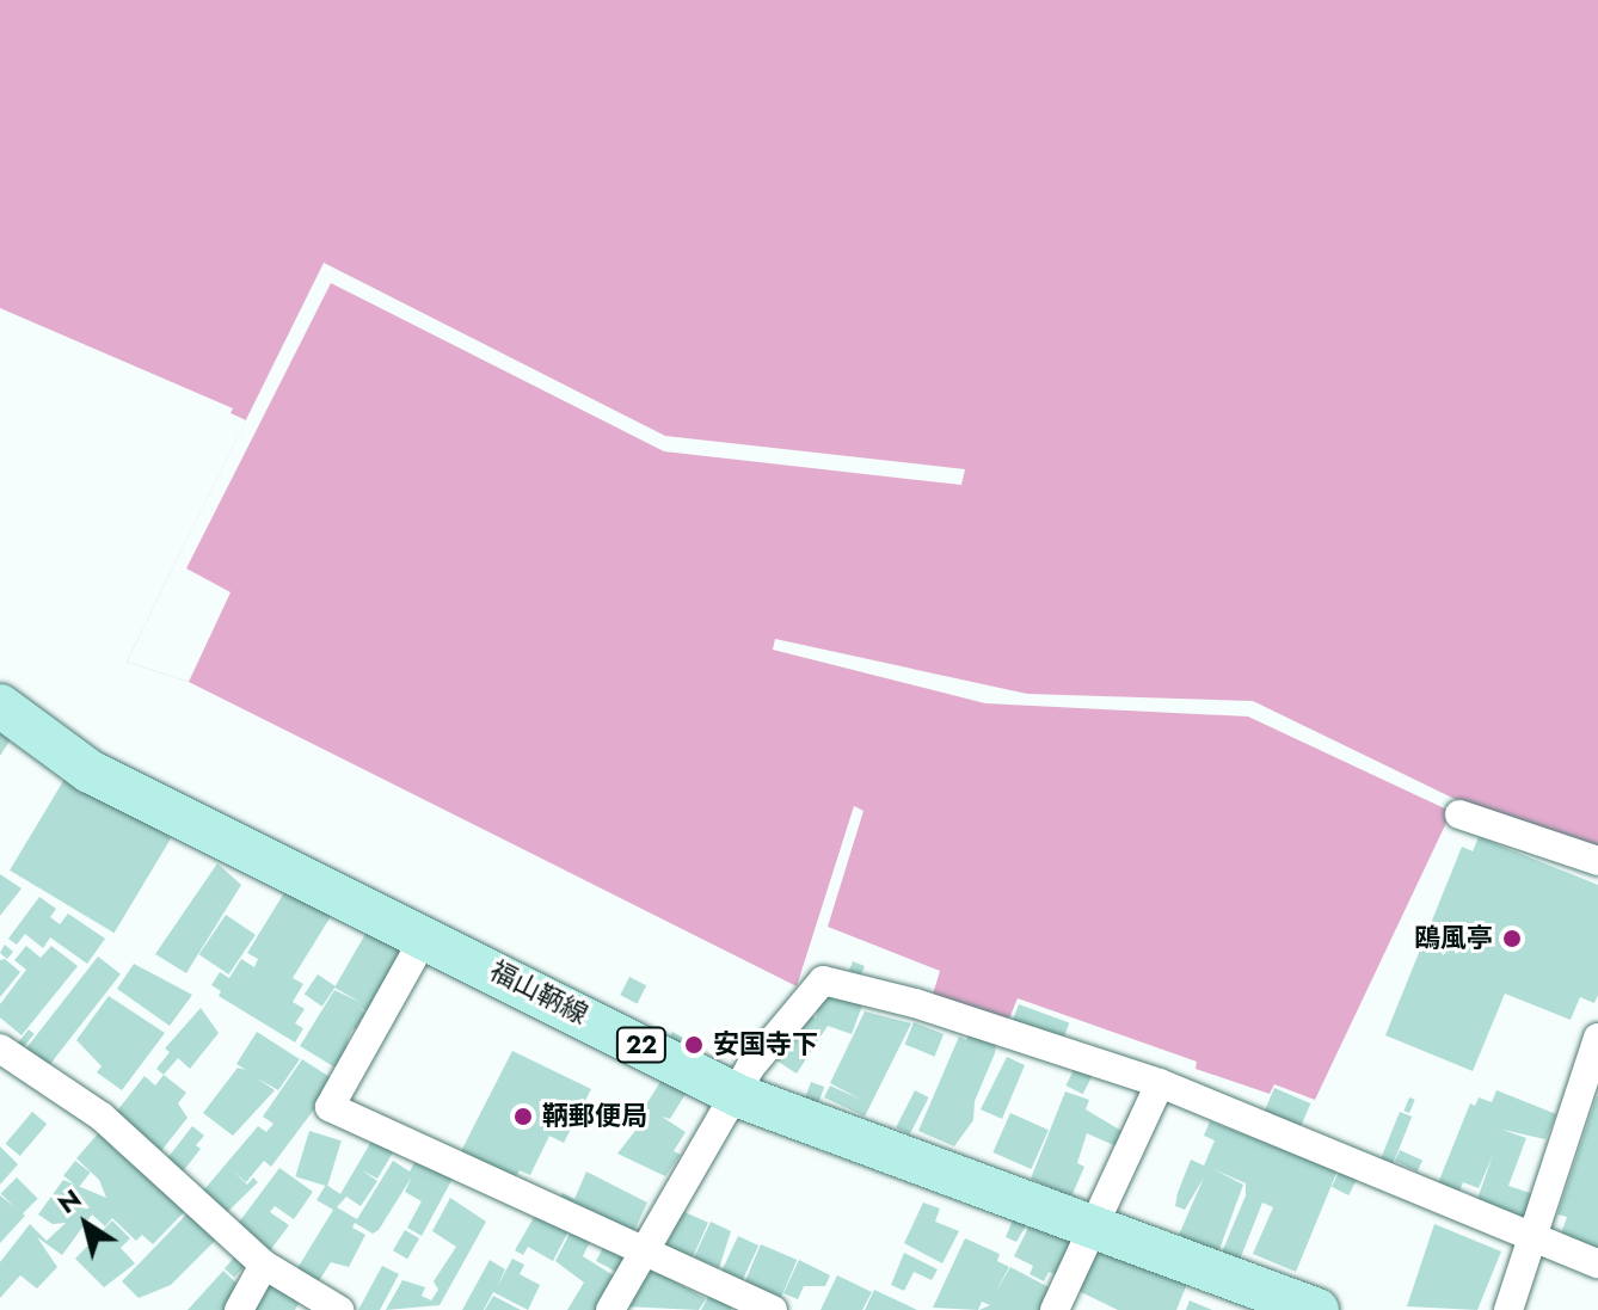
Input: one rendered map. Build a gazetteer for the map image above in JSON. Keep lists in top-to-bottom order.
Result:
{
  "streets": {
    "main road": ["福山鞆線", "22"]
  },
  "places": ["鴎風亭", "安国寺下", "鞆郵便局"],
  "north": "top left"
}
